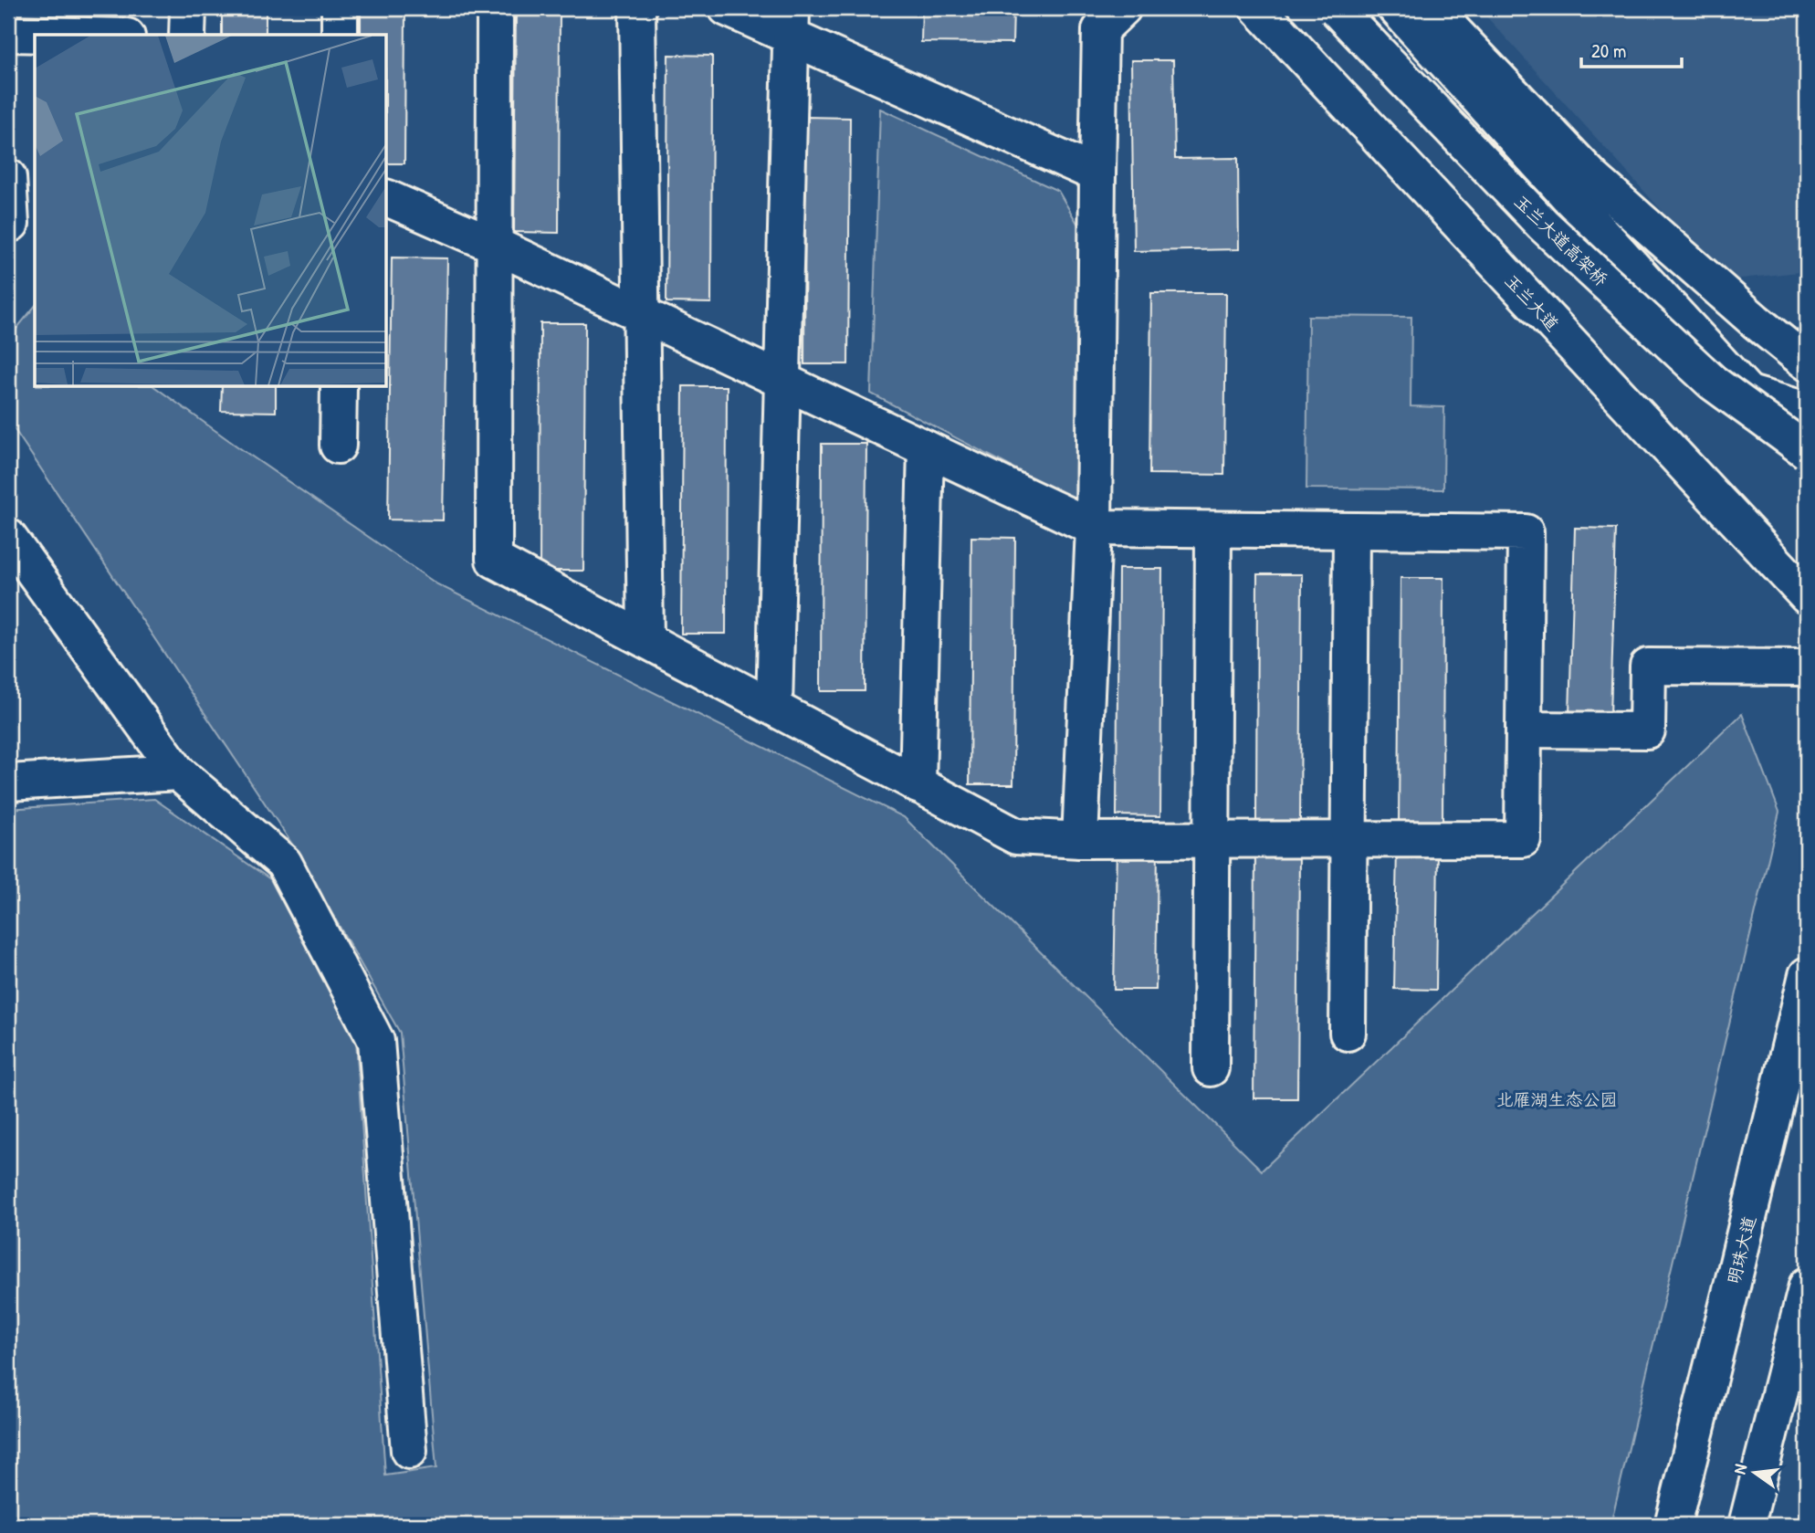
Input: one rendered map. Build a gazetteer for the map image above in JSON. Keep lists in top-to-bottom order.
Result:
{
  "streets": {
    "main road": ["玉兰大道高架桥", "玉兰大道", "明珠大道"]
  },
  "parks": ["北雁湖生态公园"],
  "scale_bar": "20 m",
  "north": "left"
}
